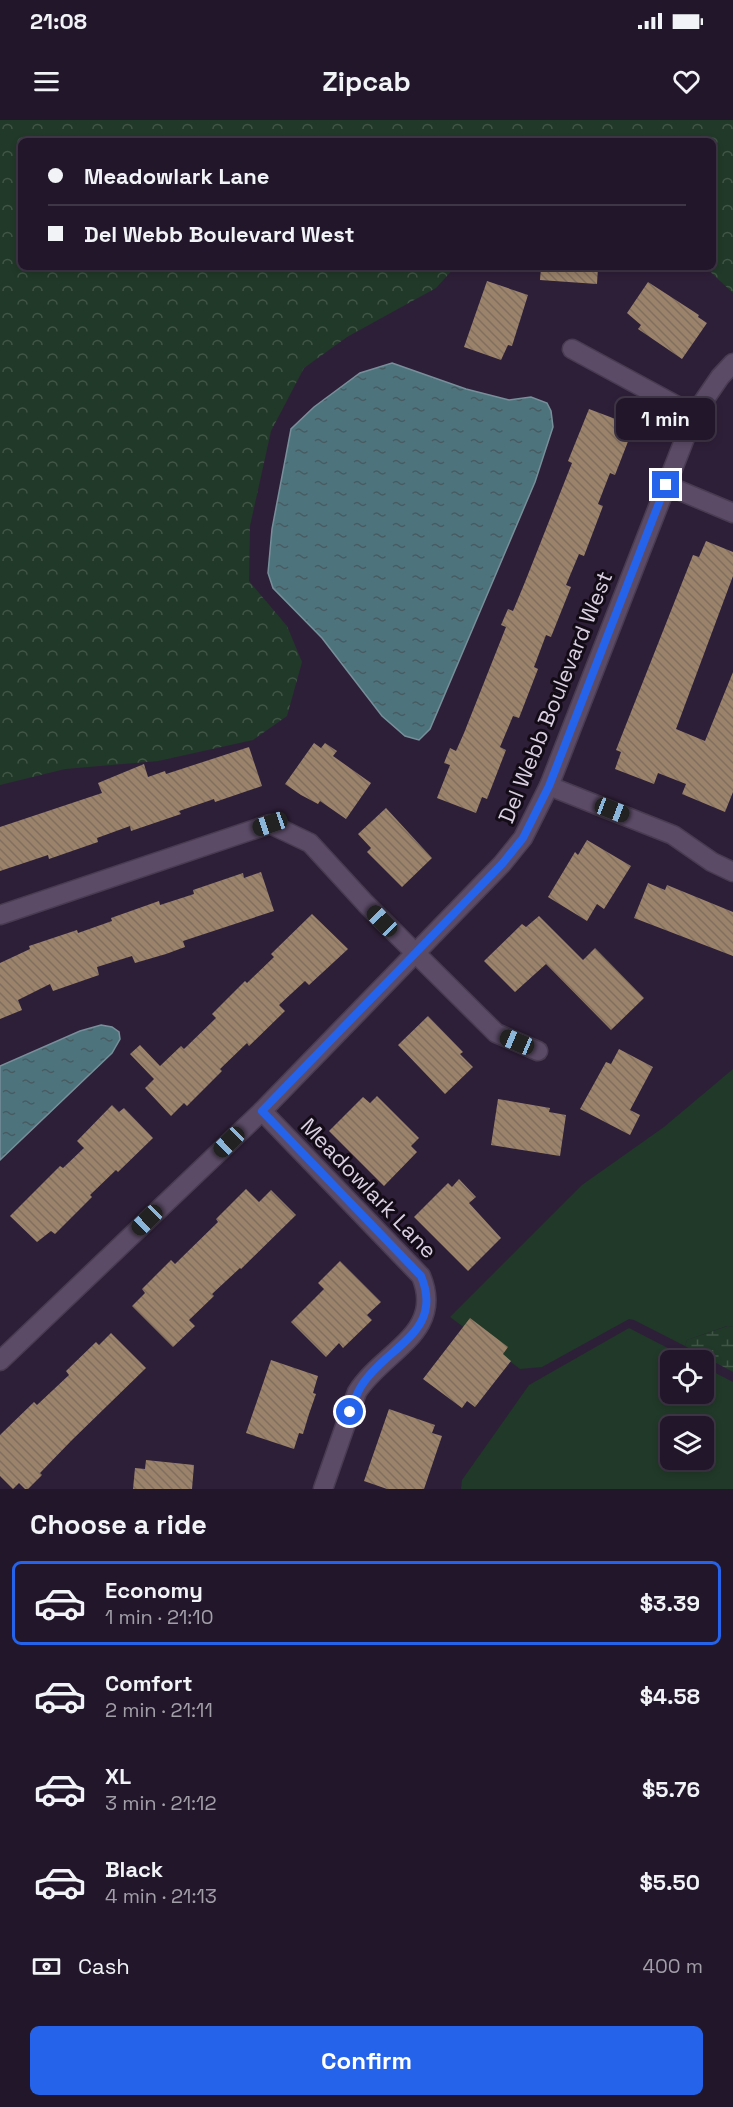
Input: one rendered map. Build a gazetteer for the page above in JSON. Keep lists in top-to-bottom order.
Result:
{
  "streets": {
    "street": ["Del Webb Boulevard West", "Meadowlark Lane"]
  },
  "crossings": [
    ["Del Webb Boulevard West", "Meadowlark Lane"]
  ],
  "page": {
    "status": "21:08",
    "header": "Zipcab",
    "banner": ["Meadowlark Lane", "Del Webb Boulevard West"],
    "bubble": "1 min",
    "heading": "Choose a ride",
    "list": [
      {
        "name": "Economy",
        "note": "1 min · 21:10",
        "value": "$3.39"
      },
      {
        "name": "Comfort",
        "note": "2 min · 21:11",
        "value": "$4.58"
      },
      {
        "name": "XL",
        "note": "3 min · 21:12",
        "value": "$5.76"
      },
      {
        "name": "Black",
        "note": "4 min · 21:13",
        "value": "$5.50"
      }
    ],
    "pay": ["Cash", "400 m"],
    "buttons": "Confirm"
  }
}
